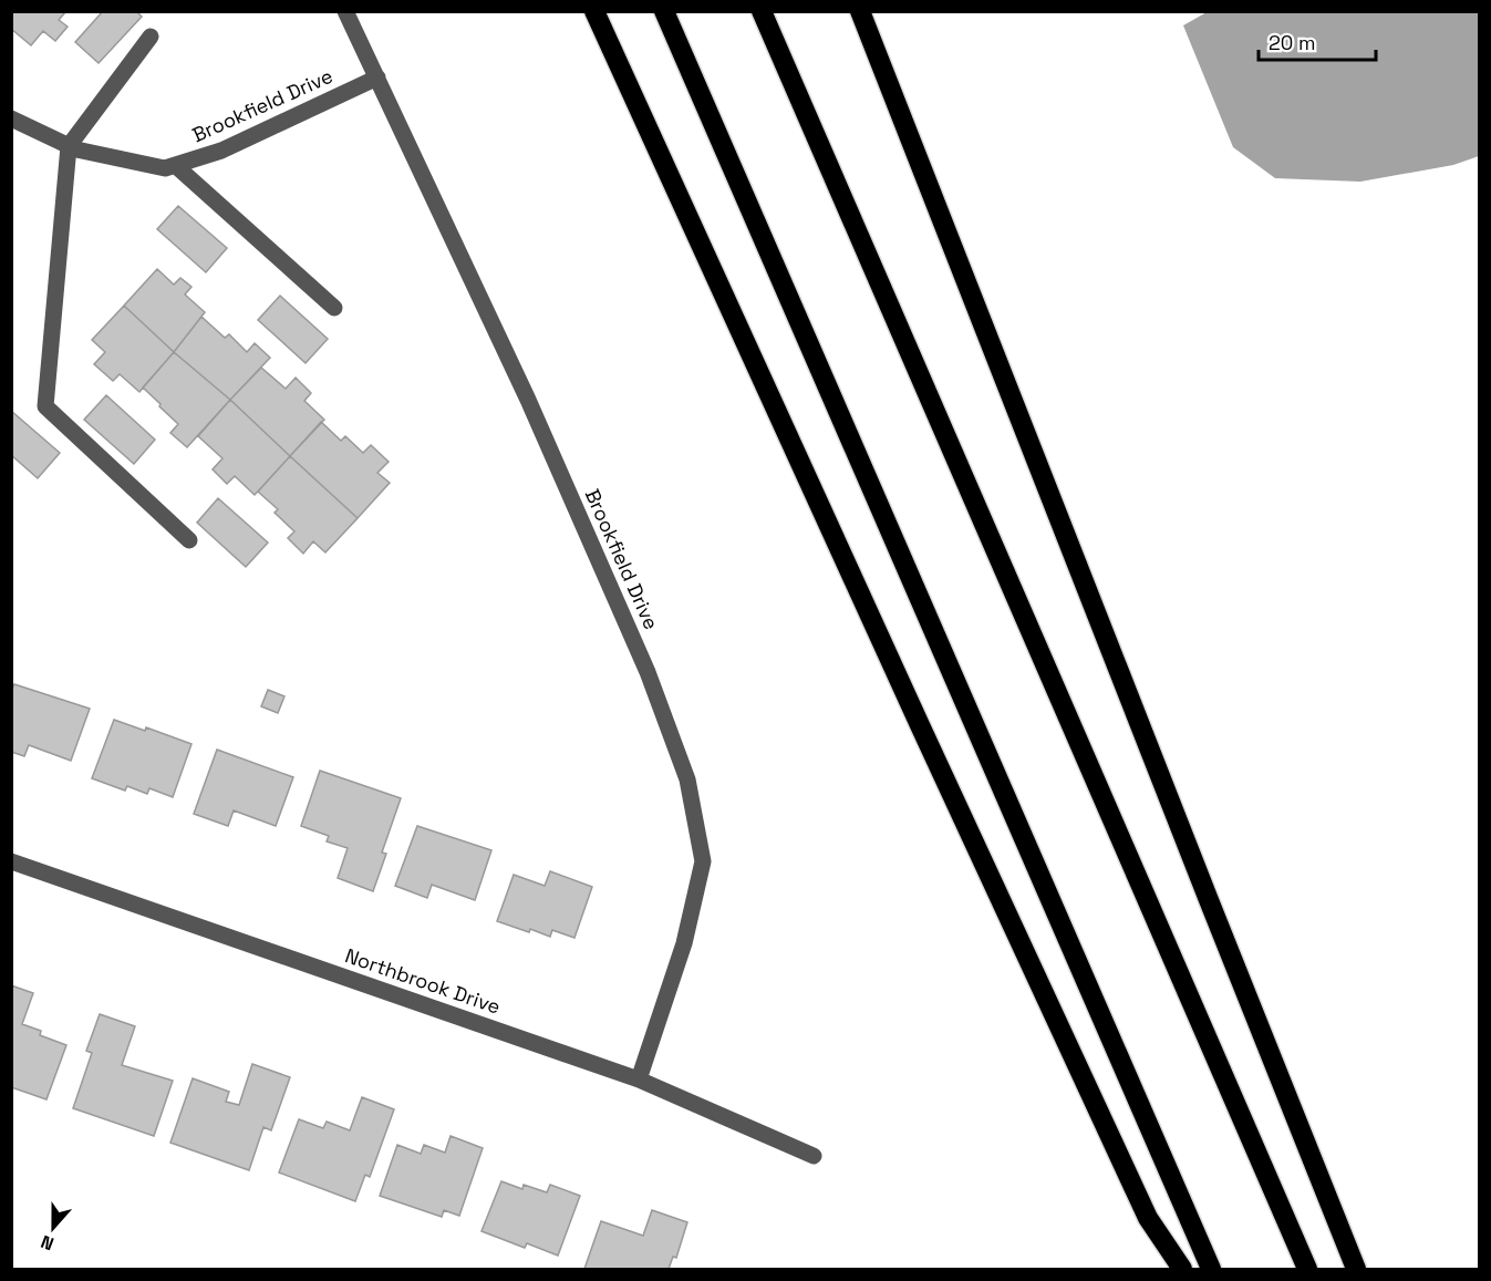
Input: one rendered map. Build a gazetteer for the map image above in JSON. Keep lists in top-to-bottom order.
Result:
{
  "streets": {
    "street": ["Brookfield Drive", "Northbrook Drive"]
  },
  "crossings": [
    ["Brookfield Drive", "Northbrook Drive"]
  ],
  "scale_bar": "20 m",
  "north": "bottom"
}
